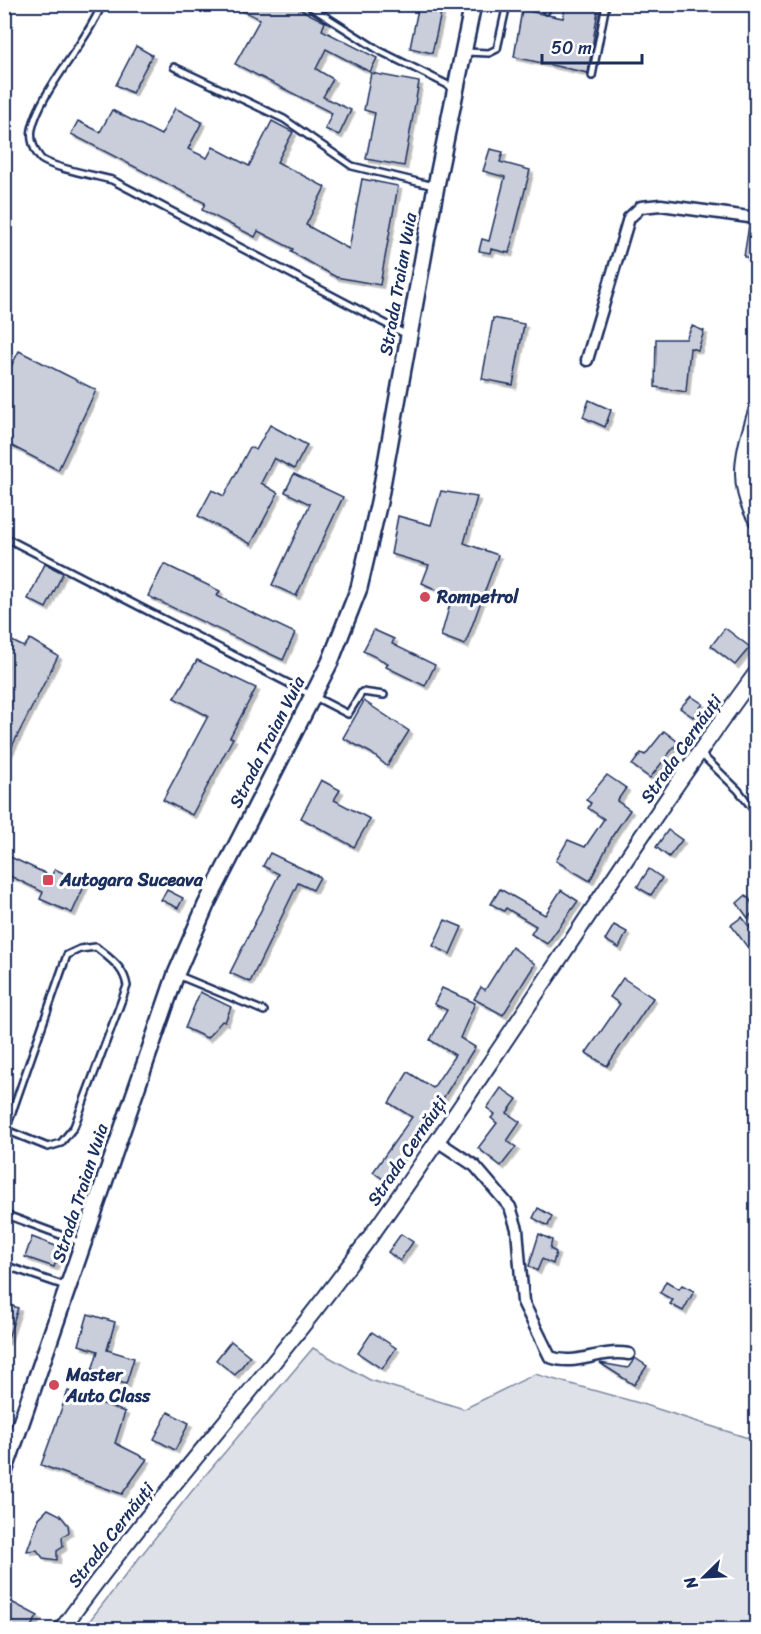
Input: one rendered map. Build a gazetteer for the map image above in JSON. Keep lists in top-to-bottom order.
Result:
{
  "streets": {
    "main road": ["Strada Traian Vuia"],
    "street": ["Strada Cernăuți"]
  },
  "places": {
    "other": ["Rompetrol", "Master Auto Class"],
    "transit": ["Autogara Suceava"]
  },
  "scale_bar": "50 m",
  "north": "bottom left"
}
